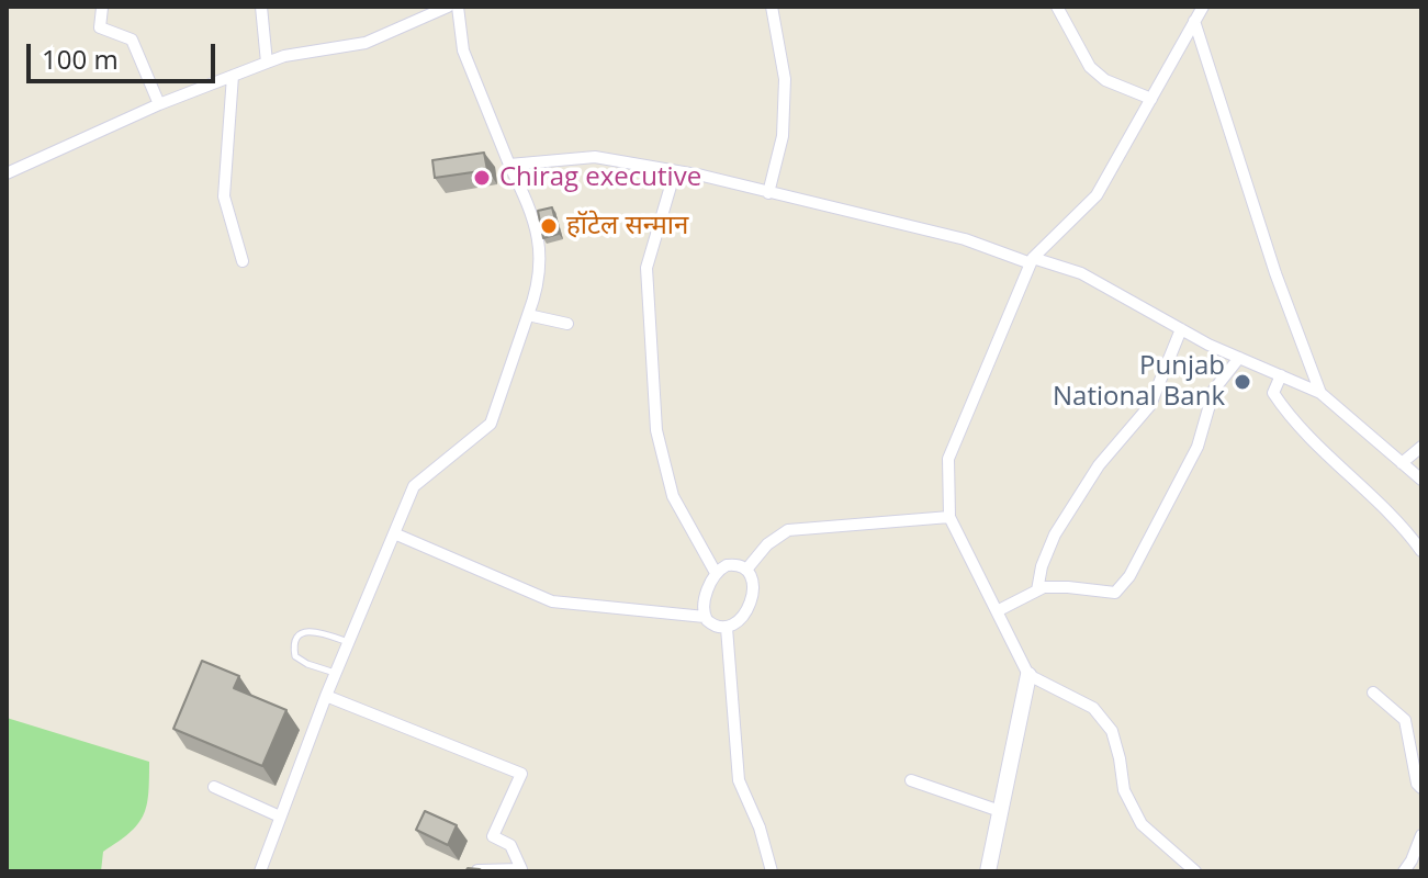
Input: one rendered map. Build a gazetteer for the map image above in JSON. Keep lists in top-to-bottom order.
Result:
{
  "places": ["Chirag executive", "हॉटेल सन्मान", "Punjab National Bank"],
  "scale_bar": "100 m"
}
